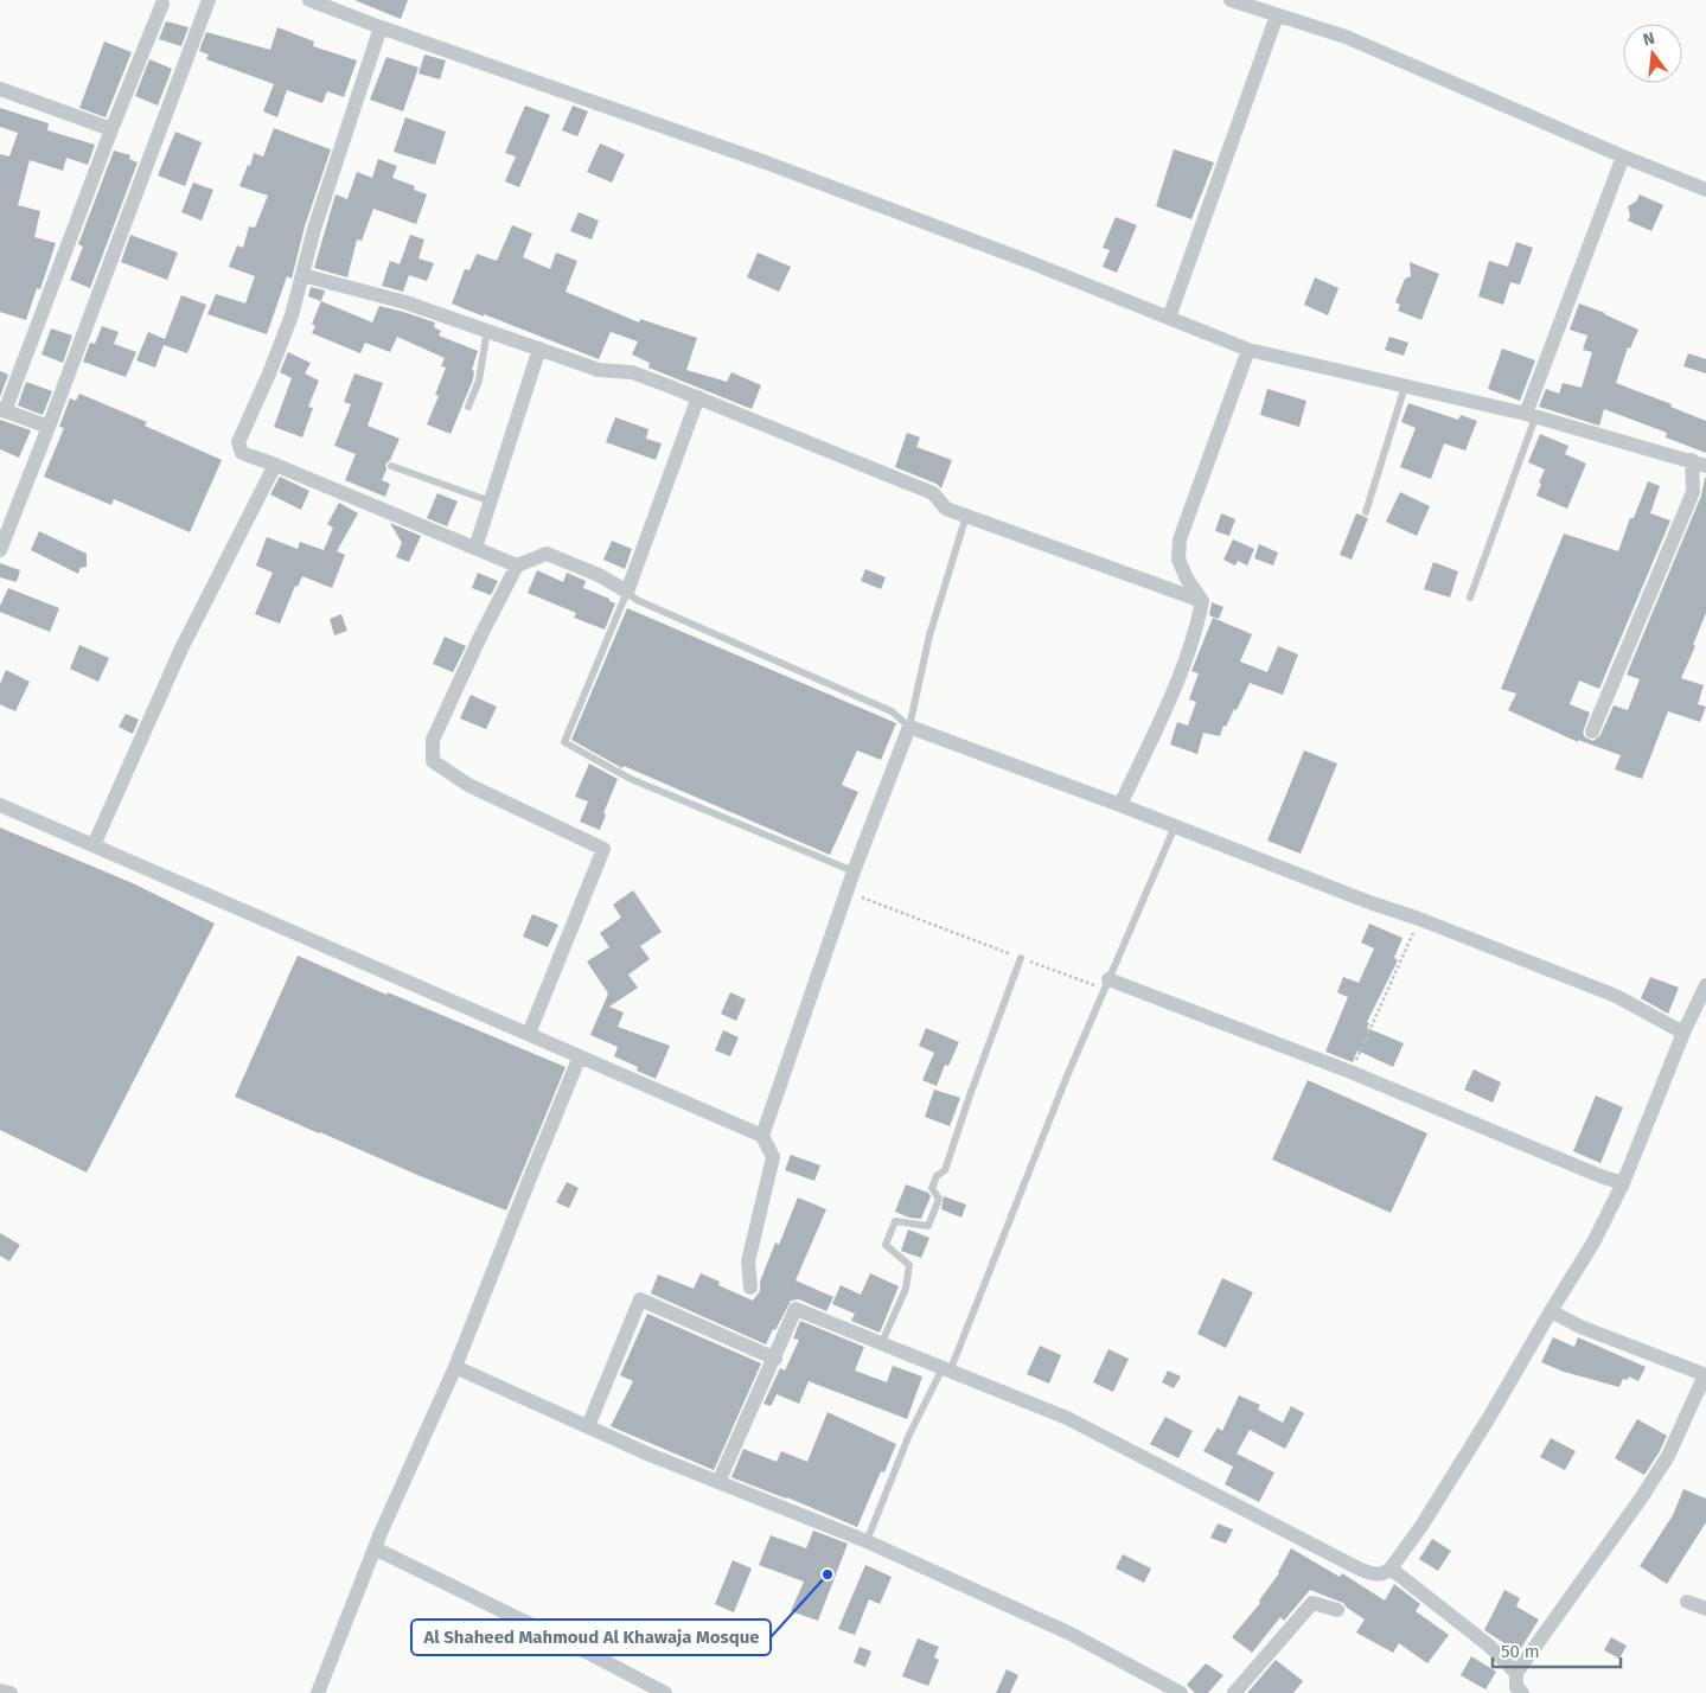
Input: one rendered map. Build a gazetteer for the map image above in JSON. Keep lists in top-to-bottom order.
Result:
{
  "places": ["Al Shaheed Mahmoud Al Khawaja Mosque"],
  "scale_bar": "50 m",
  "north": "top"
}
